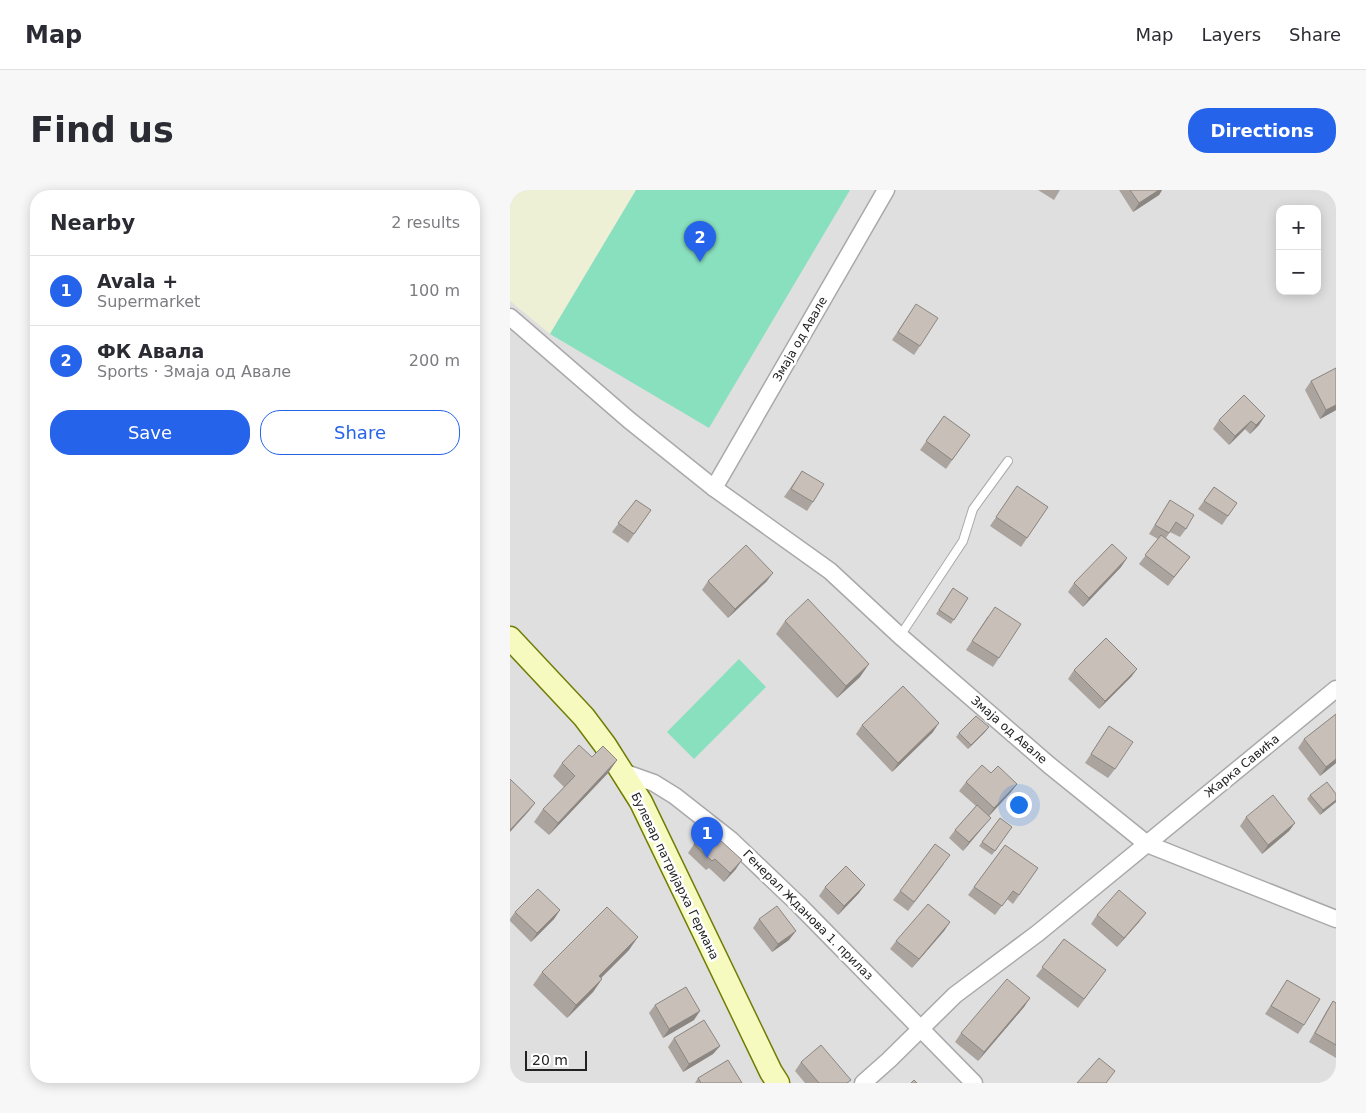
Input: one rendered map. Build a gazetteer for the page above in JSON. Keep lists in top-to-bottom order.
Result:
{
  "streets": {
    "main road": ["Булевар патријарха Германа"],
    "street": ["Змаја од Авале", "Жарка Савића", "Генерал Жданова 1. прилаз"]
  },
  "crossings": [
    ["Змаја од Авале", "Жарка Савића"],
    ["Жарка Савића", "Генерал Жданова 1. прилаз"],
    ["Булевар патријарха Германа", "Генерал Жданова 1. прилаз"]
  ],
  "scale_bar": "20 m",
  "page": {
    "header": "Map",
    "nav": ["Map", "Layers", "Share"],
    "buttons": [
      "Directions",
      ["Save", "Share"]
    ],
    "title": "Find us",
    "heading": ["Nearby", "2 results"],
    "map_buttons": ["+", "−"],
    "pins": ["2", "1"],
    "list": [
      {
        "mark": "1",
        "name": "Avala +",
        "note": "Supermarket",
        "value": "100 m"
      },
      {
        "mark": "2",
        "name": "ФК Авала",
        "note": "Sports · Змаја од Авале",
        "value": "200 m"
      }
    ],
    "scale": "20 m"
  }
}
